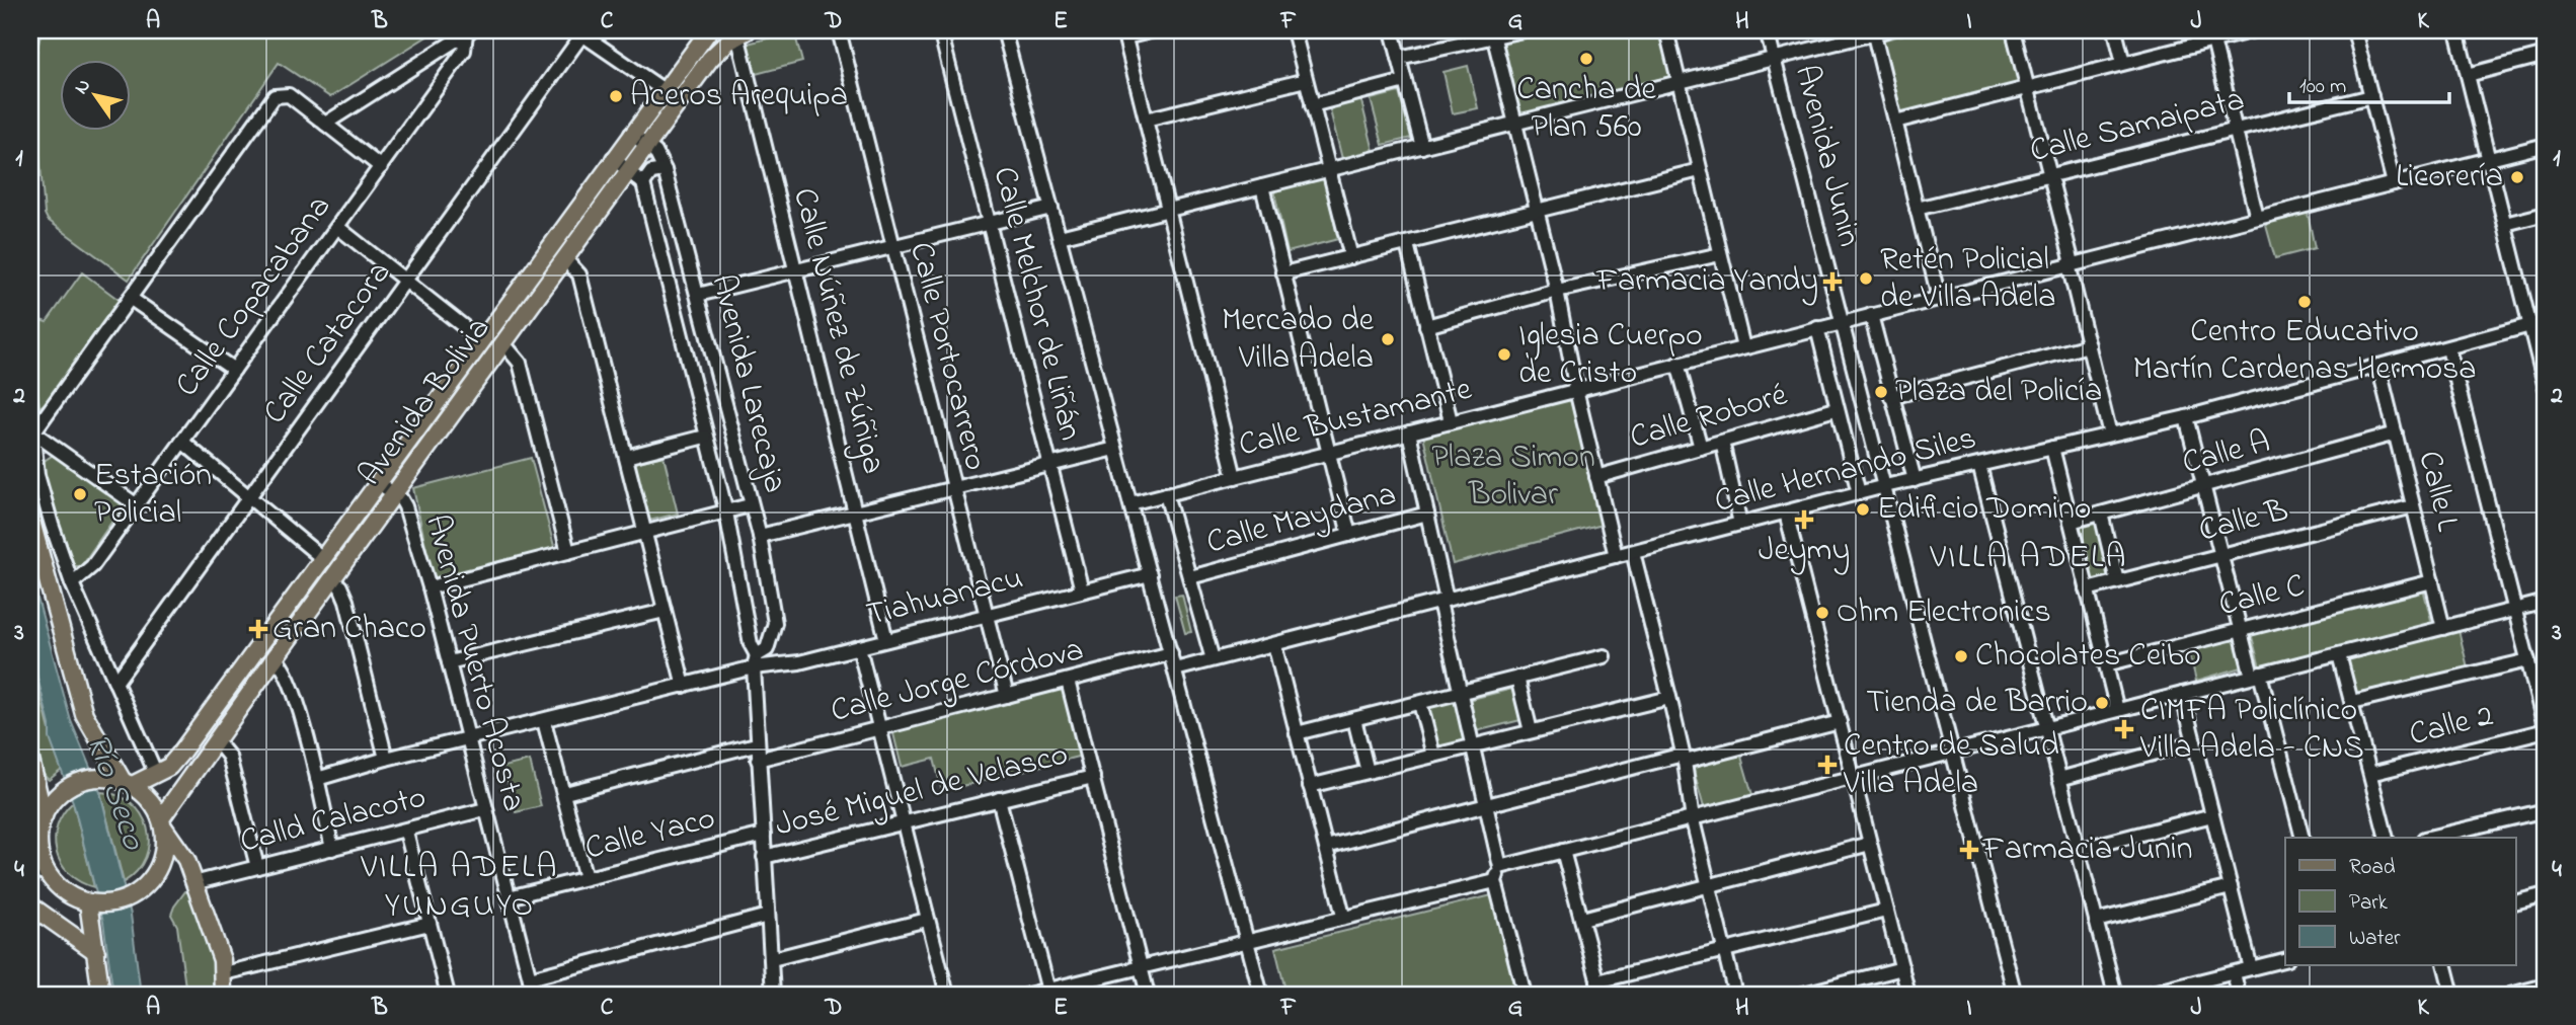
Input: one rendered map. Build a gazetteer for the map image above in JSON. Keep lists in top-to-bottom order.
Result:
{
  "streets": {
    "main road": ["Avenida Bolivia"],
    "street": [
      "Calle Samaipata",
      "Avenida Junin",
      "Calle Copacabana",
      "Calle Melchor de Liñán",
      "Calle Núñez de Zúñiga",
      "Calle Catacora",
      "Calle Portocarrero",
      "Avenida Larecaja",
      "Calle Roboré",
      "Calle Bustamante",
      "Calle A",
      "Calle Hernando Siles",
      "Calle L",
      "Calle Maydana",
      "Calle B",
      "Calle C",
      "Tiahuanacu",
      "Avenida Puerto Acosta",
      "Calle Jorge Córdova",
      "Calle 2",
      "José Miguel de Velasco",
      "Calld Calacoto",
      "Calle Yaco"
    ]
  },
  "crossings": [
    ["Avenida Junin", "Calle Bustamante"],
    ["Avenida Junin", "Calle Hernando Siles"],
    ["Calle Melchor de Liñán", "Tiahuanacu"],
    ["Calle Núñez de Zúñiga", "Avenida Bolivia"],
    ["Calle Núñez de Zúñiga", "Tiahuanacu"],
    ["Calle Portocarrero", "Tiahuanacu"],
    ["Calle Portocarrero", "Calle Jorge Córdova"],
    ["Avenida Larecaja", "Avenida Bolivia"],
    ["Avenida Larecaja", "Tiahuanacu"],
    ["Avenida Larecaja", "Calle Jorge Córdova"],
    ["Avenida Larecaja", "José Miguel de Velasco"],
    ["Avenida Larecaja", "Calle Yaco"],
    ["Avenida Bolivia", "Avenida Puerto Acosta"],
    ["Calle A", "Calle L"],
    ["Calle Hernando Siles", "Calle L"],
    ["Calle L", "Calle B"],
    ["Calle L", "Calle C"],
    ["Tiahuanacu", "Avenida Puerto Acosta"],
    ["Avenida Puerto Acosta", "Calld Calacoto"],
    ["Avenida Puerto Acosta", "Calle Yaco"]
  ],
  "districts": ["VILLA ADELA", "VILLA ADELA YUNGUYO"],
  "water": ["Río Seco"],
  "parks": ["Plaza Simon Bolivar"],
  "places": {
    "other": [
      "Cancha de Plan 560",
      "Aceros Arequipa",
      "Licorería",
      "Retén Policial de Villa Adela",
      "Centro Educativo Martín Cardenas Hermosa",
      "Mercado de Villa Adela",
      "Iglesia Cuerpo de Cristo",
      "Plaza del Policía",
      "Estación Policial",
      "Edificio Domino",
      "Ohm Electronics",
      "Chocolates Ceibo",
      "Tienda de Barrio"
    ],
    "health": [
      "Farmacia Yandy",
      "Jeymy",
      "Gran Chaco",
      "CIMFA Policlínico Villa Adela - CNS",
      "Centro de Salud Villa Adela",
      "Farmacia Junin"
    ]
  },
  "legend": ["Road", "Park", "Water"],
  "scale_bar": "100 m",
  "north": "top left",
  "grid": {
    "columns": [
      "A",
      "B",
      "C",
      "D",
      "E",
      "F",
      "G",
      "H",
      "I",
      "J",
      "K"
    ],
    "rows": [
      "1",
      "2",
      "3",
      "4"
    ]
  }
}
